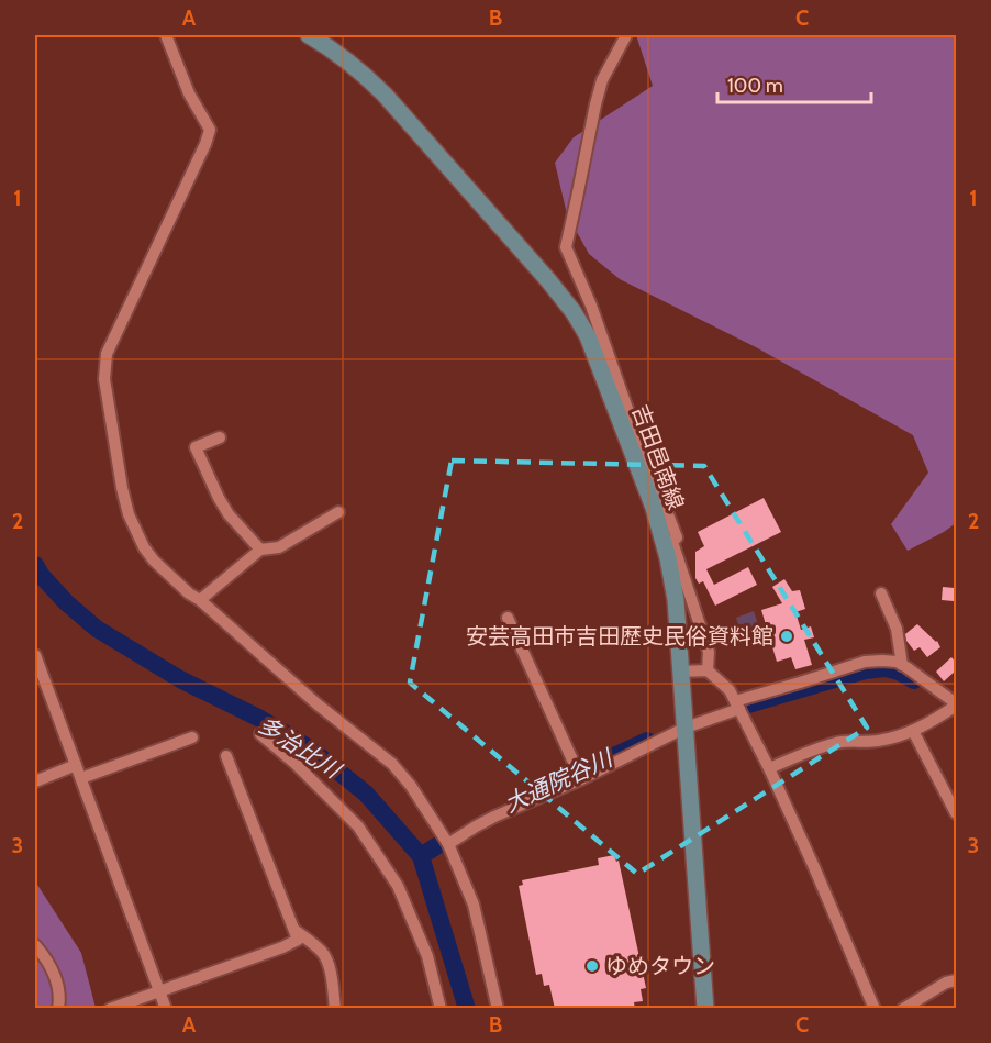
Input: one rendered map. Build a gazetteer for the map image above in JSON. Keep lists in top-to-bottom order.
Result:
{
  "streets": {
    "main road": ["吉田邑南線"]
  },
  "water": ["多治比川", "大通院谷川"],
  "places": ["安芸高田市吉田歴史民俗資料館", "ゆめタウン"],
  "scale_bar": "100 m",
  "grid": {
    "columns": ["A", "B", "C"],
    "rows": ["1", "2", "3"]
  }
}
